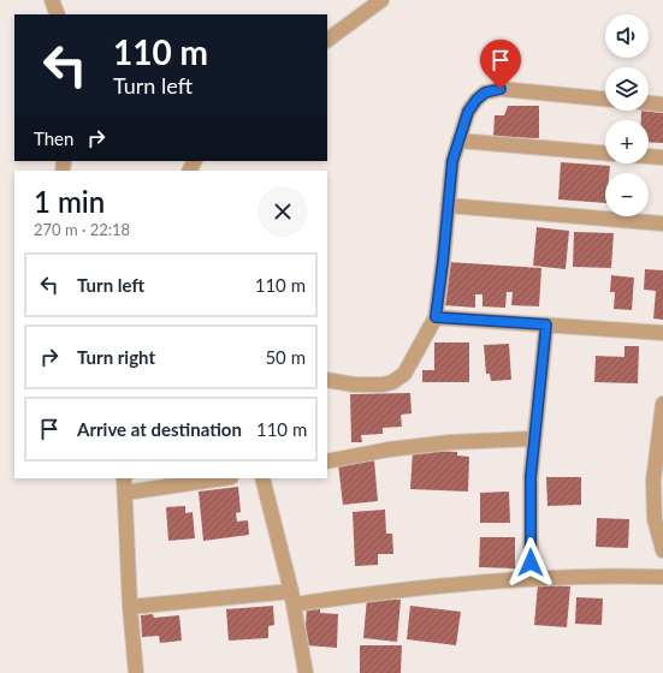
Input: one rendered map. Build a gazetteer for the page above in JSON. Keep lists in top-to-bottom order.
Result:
{
  "page": {
    "map_buttons": ["+", "−"],
    "turn": ["110 m", "Turn left"],
    "then": "Then",
    "heading": ["1 min", "270 m · 22:18"],
    "list": [
      {
        "name": "Turn left",
        "value": "110 m"
      },
      {
        "name": "Turn right",
        "value": "50 m"
      },
      {
        "name": "Arrive at destination",
        "value": "110 m"
      }
    ]
  }
}
